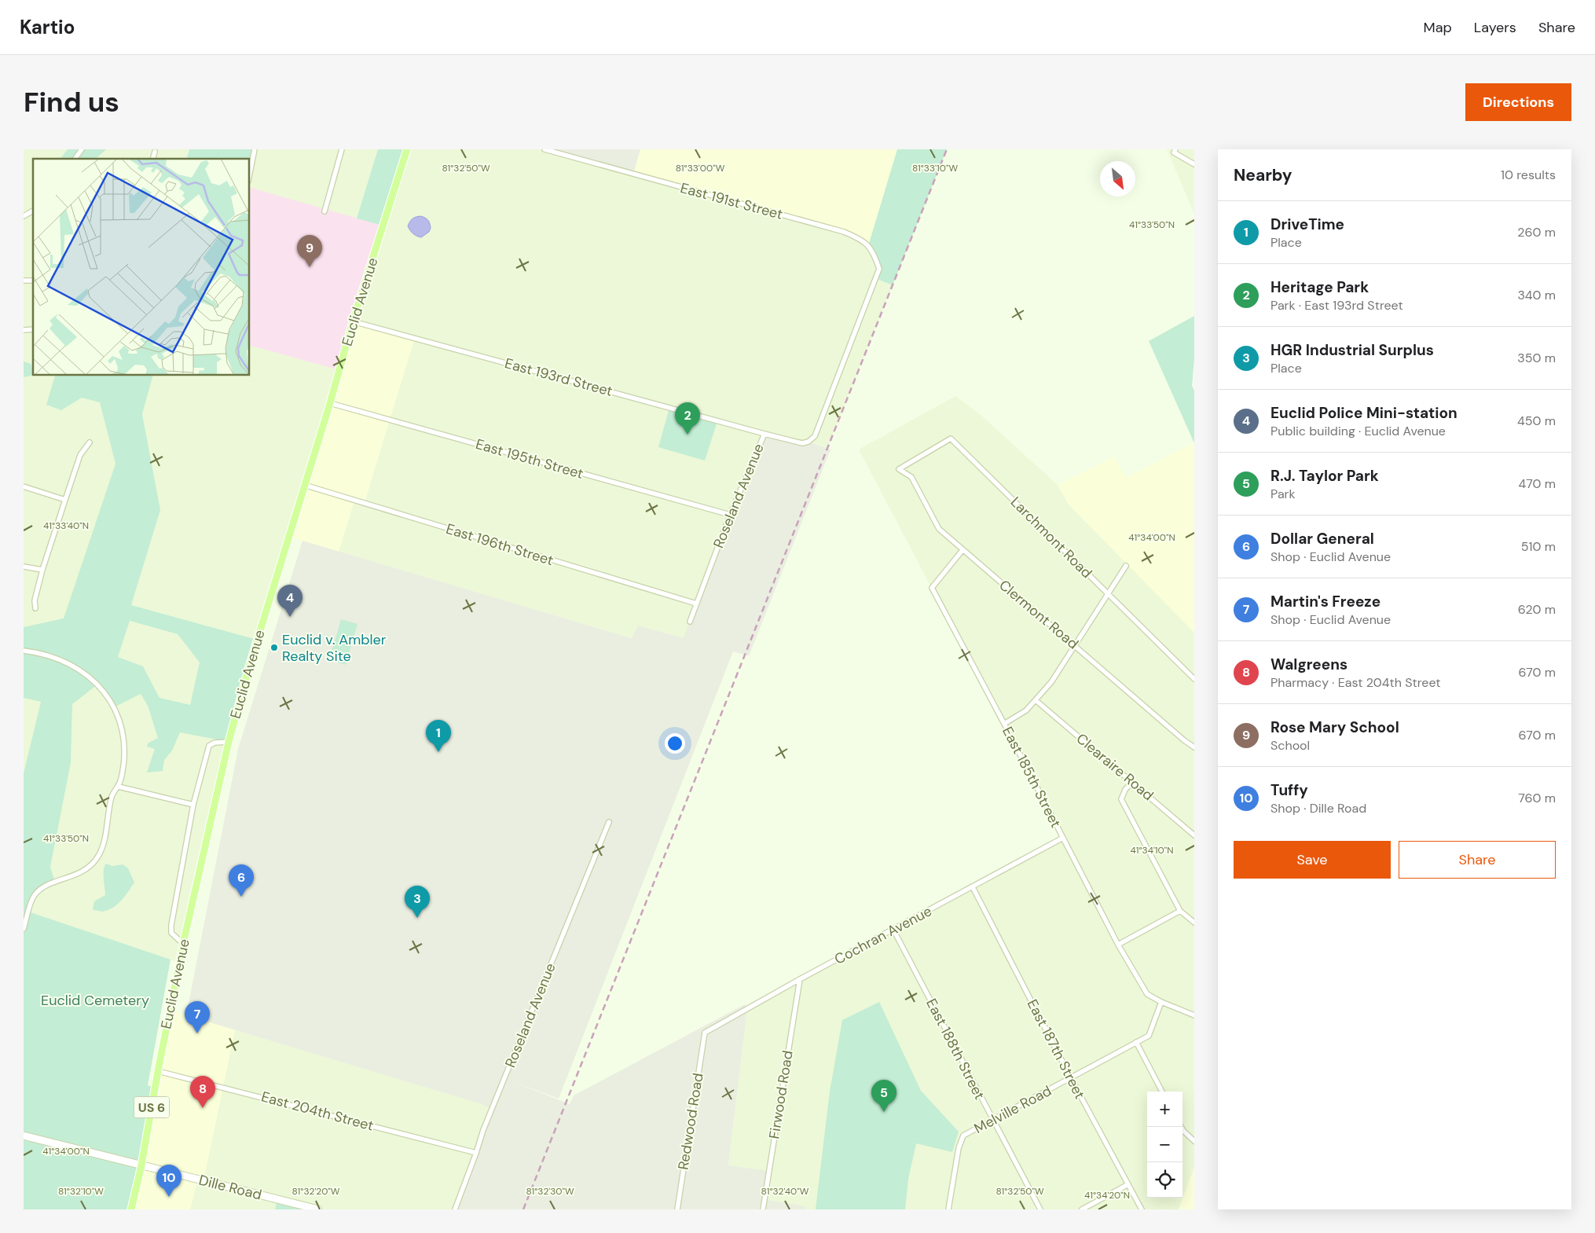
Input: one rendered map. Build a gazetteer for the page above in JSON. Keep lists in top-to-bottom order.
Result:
{
  "streets": {
    "main road": ["Euclid Avenue", "US 6"],
    "street": [
      "East 191st Street",
      "East 193rd Street",
      "East 195th Street",
      "Roseland Avenue",
      "Larchmont Road",
      "East 196th Street",
      "Clermont Road",
      "Clearaire Road",
      "East 185th Street",
      "Cochran Avenue",
      "East 188th Street",
      "East 187th Street",
      "Firwood Road",
      "Melville Road",
      "East 204th Street",
      "Redwood Road",
      "Dille Road"
    ]
  },
  "crossings": [
    ["East 191st Street", "Roseland Avenue"],
    ["Euclid Avenue", "East 193rd Street"],
    ["Euclid Avenue", "East 195th Street"],
    ["Euclid Avenue", "East 196th Street"],
    ["Euclid Avenue", "East 204th Street"],
    ["Euclid Avenue", "Dille Road"],
    ["East 193rd Street", "Roseland Avenue"],
    ["East 195th Street", "Roseland Avenue"],
    ["Roseland Avenue", "East 196th Street"],
    ["Roseland Avenue", "East 204th Street"],
    ["Larchmont Road", "Clermont Road"],
    ["Clermont Road", "East 185th Street"],
    ["East 185th Street", "Cochran Avenue"],
    ["East 185th Street", "Melville Road"],
    ["Cochran Avenue", "East 188th Street"],
    ["Cochran Avenue", "East 187th Street"],
    ["Cochran Avenue", "Firwood Road"],
    ["Cochran Avenue", "Redwood Road"],
    ["East 188th Street", "Melville Road"],
    ["East 187th Street", "Melville Road"]
  ],
  "parks": ["Euclid Cemetery"],
  "places": ["Euclid v. Ambler Realty Site"],
  "north": "bottom right",
  "page": {
    "header": "Kartio",
    "nav": ["Map", "Layers", "Share"],
    "buttons": [
      "Directions",
      ["Save", "Share"]
    ],
    "title": "Find us",
    "heading": ["Nearby", "10 results"],
    "list": [
      {
        "mark": "1",
        "name": "DriveTime",
        "note": "Place",
        "value": "260 m"
      },
      {
        "mark": "2",
        "name": "Heritage Park",
        "note": "Park · East 193rd Street",
        "value": "340 m"
      },
      {
        "mark": "3",
        "name": "HGR Industrial Surplus",
        "note": "Place",
        "value": "350 m"
      },
      {
        "mark": "4",
        "name": "Euclid Police Mini-station",
        "note": "Public building · Euclid Avenue",
        "value": "450 m"
      },
      {
        "mark": "5",
        "name": "R.J. Taylor Park",
        "note": "Park",
        "value": "470 m"
      },
      {
        "mark": "6",
        "name": "Dollar General",
        "note": "Shop · Euclid Avenue",
        "value": "510 m"
      },
      {
        "mark": "7",
        "name": "Martin's Freeze",
        "note": "Shop · Euclid Avenue",
        "value": "620 m"
      },
      {
        "mark": "8",
        "name": "Walgreens",
        "note": "Pharmacy · East 204th Street",
        "value": "670 m"
      },
      {
        "mark": "9",
        "name": "Rose Mary School",
        "note": "School",
        "value": "670 m"
      },
      {
        "mark": "10",
        "name": "Tuffy",
        "note": "Shop · Dille Road",
        "value": "760 m"
      }
    ],
    "pins": [
      "9",
      "2",
      "4",
      "1",
      "6",
      "3",
      "7",
      "8",
      "5",
      "10"
    ],
    "map_buttons": ["+", "−"]
  },
  "coordinates": [
    "81°32'50\"W",
    "81°33'00\"W",
    "81°33'10\"W",
    "41°33'50\"N",
    "41°33'40\"N",
    "41°34'00\"N",
    "41°34'10\"N",
    "81°32'10\"W",
    "81°32'20\"W",
    "81°32'30\"W",
    "81°32'40\"W",
    "41°34'20\"N"
  ]
}
